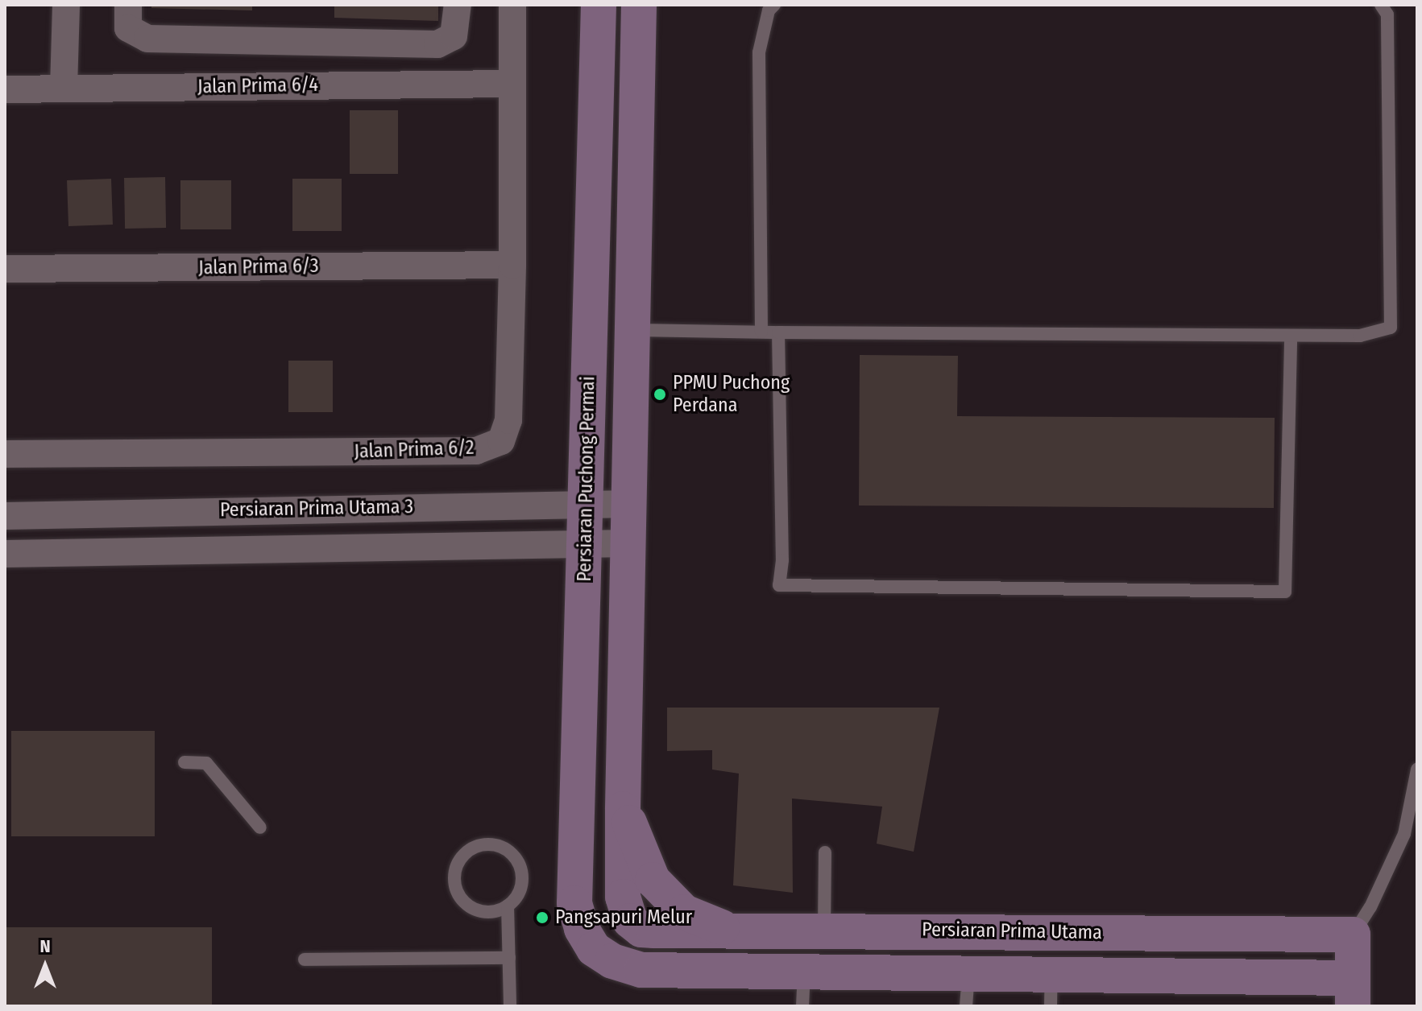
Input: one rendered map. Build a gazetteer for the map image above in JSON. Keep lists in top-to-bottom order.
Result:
{
  "streets": {
    "main road": ["Persiaran Puchong Permai", "Persiaran Prima Utama"],
    "street": [
      "Jalan Prima 6/4",
      "Jalan Prima 6/3",
      "Jalan Prima 6/2",
      "Persiaran Prima Utama 3"
    ]
  },
  "crossings": [
    ["Jalan Prima 6/4", "Jalan Prima 6/2"],
    ["Jalan Prima 6/3", "Jalan Prima 6/2"],
    ["Persiaran Puchong Permai", "Persiaran Prima Utama 3"]
  ],
  "places": ["PPMU Puchong Perdana", "Pangsapuri Melur"],
  "north": "top"
}
